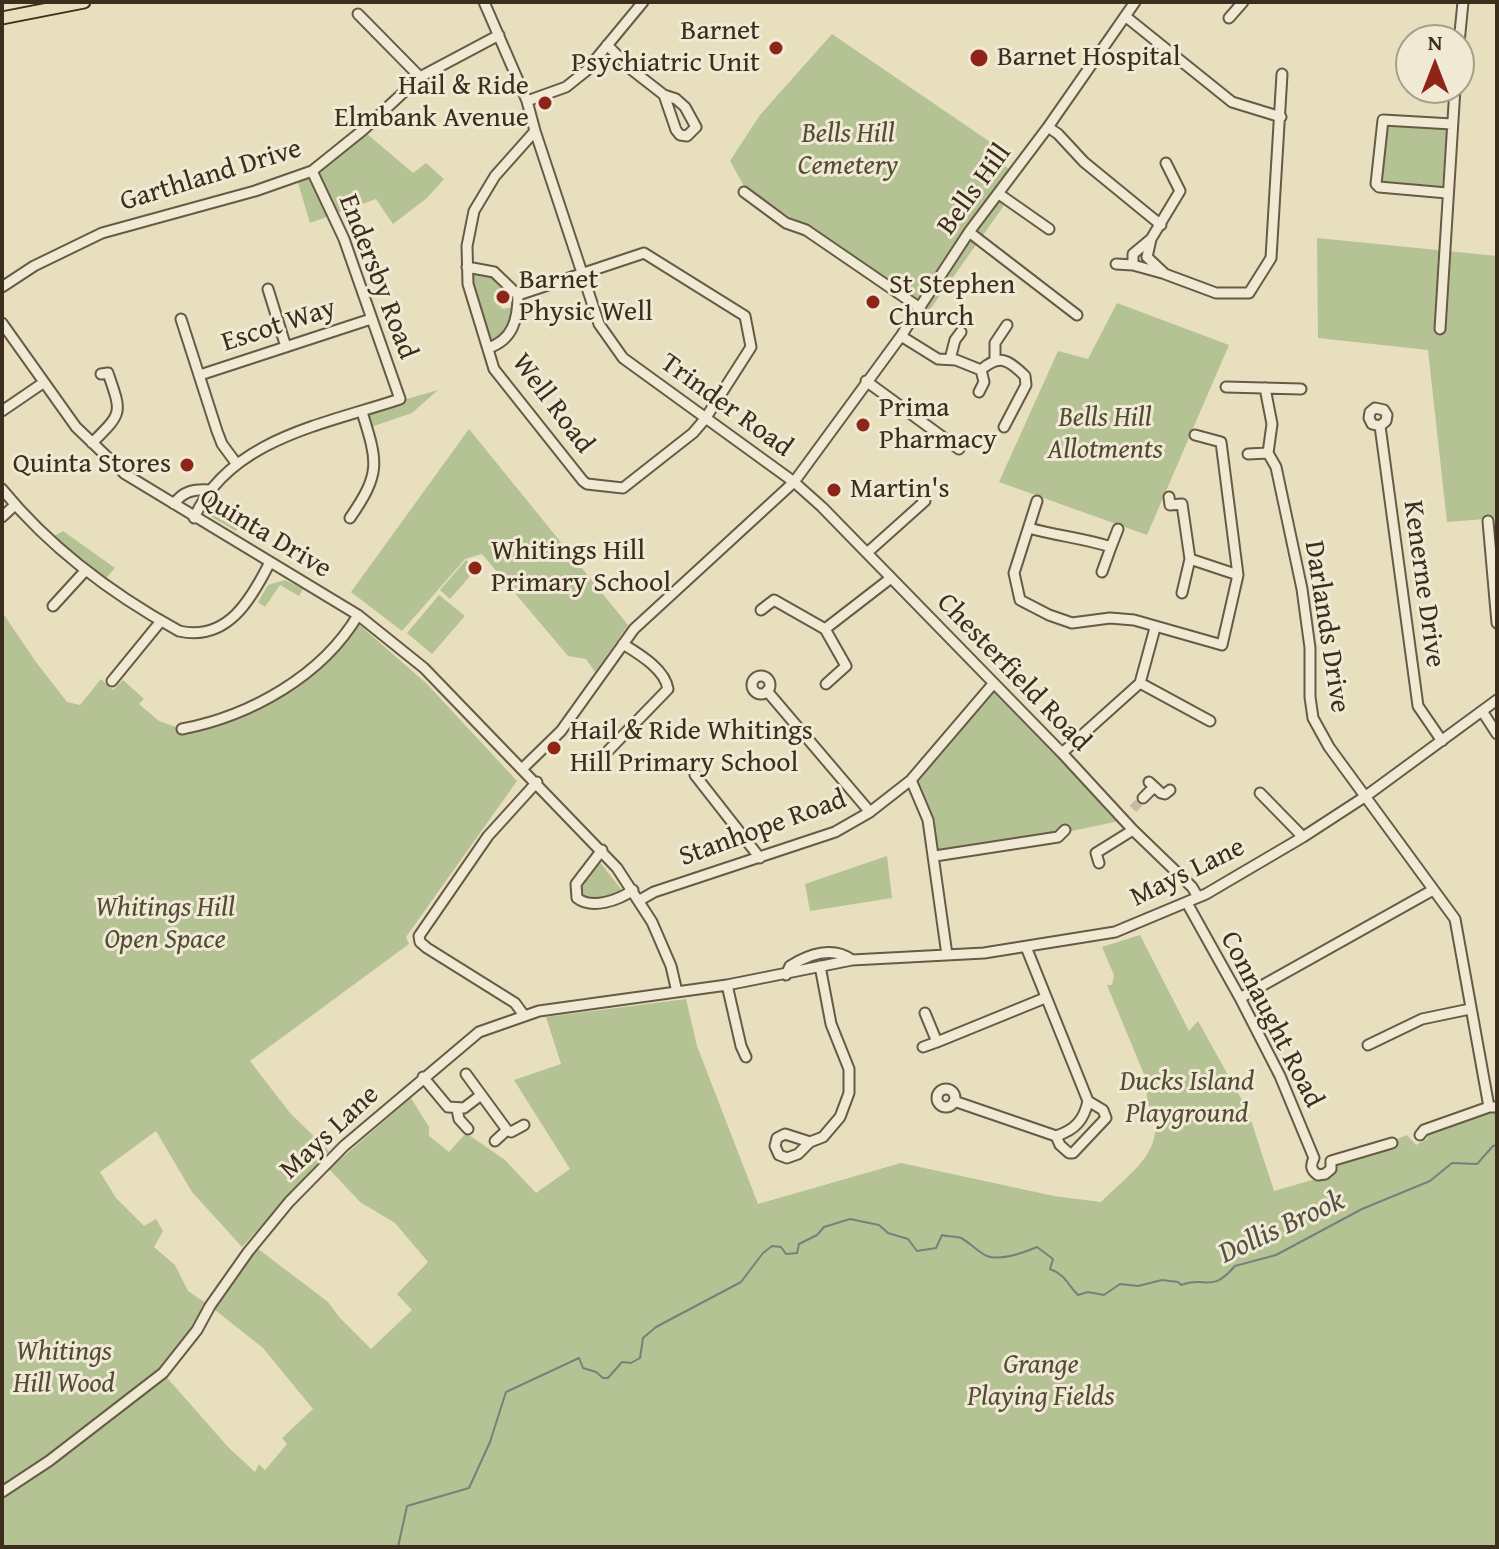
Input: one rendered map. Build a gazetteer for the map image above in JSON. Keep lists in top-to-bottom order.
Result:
{
  "streets": {
    "street": [
      "Garthland Drive",
      "Bells Hill",
      "Endersby Road",
      "Escot Way",
      "Well Road",
      "Trinder Road",
      "Quinta Drive",
      "Kenerne Drive",
      "Darlands Drive",
      "Chesterfield Road",
      "Stanhope Road",
      "Mays Lane",
      "Connaught Road"
    ]
  },
  "crossings": [
    ["Garthland Drive", "Endersby Road"],
    ["Garthland Drive", "Trinder Road"],
    ["Bells Hill", "Trinder Road"],
    ["Bells Hill", "Quinta Drive"],
    ["Bells Hill", "Chesterfield Road"],
    ["Endersby Road", "Escot Way"],
    ["Well Road", "Trinder Road"],
    ["Trinder Road", "Chesterfield Road"],
    ["Quinta Drive", "Stanhope Road"],
    ["Quinta Drive", "Mays Lane"],
    ["Kenerne Drive", "Mays Lane"],
    ["Darlands Drive", "Mays Lane"],
    ["Chesterfield Road", "Stanhope Road"],
    ["Chesterfield Road", "Mays Lane"],
    ["Mays Lane", "Connaught Road"]
  ],
  "water": ["Dollis Brook"],
  "parks": [
    "Bells Hill Cemetery",
    "Bells Hill Allotments",
    "Whitings Hill Open Space",
    "Ducks Island Playground",
    "Whitings Hill Wood",
    "Grange Playing Fields"
  ],
  "places": [
    "Barnet Psychiatric Unit",
    "Barnet Hospital",
    "Hail & Ride Elmbank Avenue",
    "Barnet Physic Well",
    "St Stephen Church",
    "Prima Pharmacy",
    "Quinta Stores",
    "Martin's",
    "Whitings Hill Primary School",
    "Hail & Ride Whitings Hill Primary School"
  ],
  "north": "top"
}
